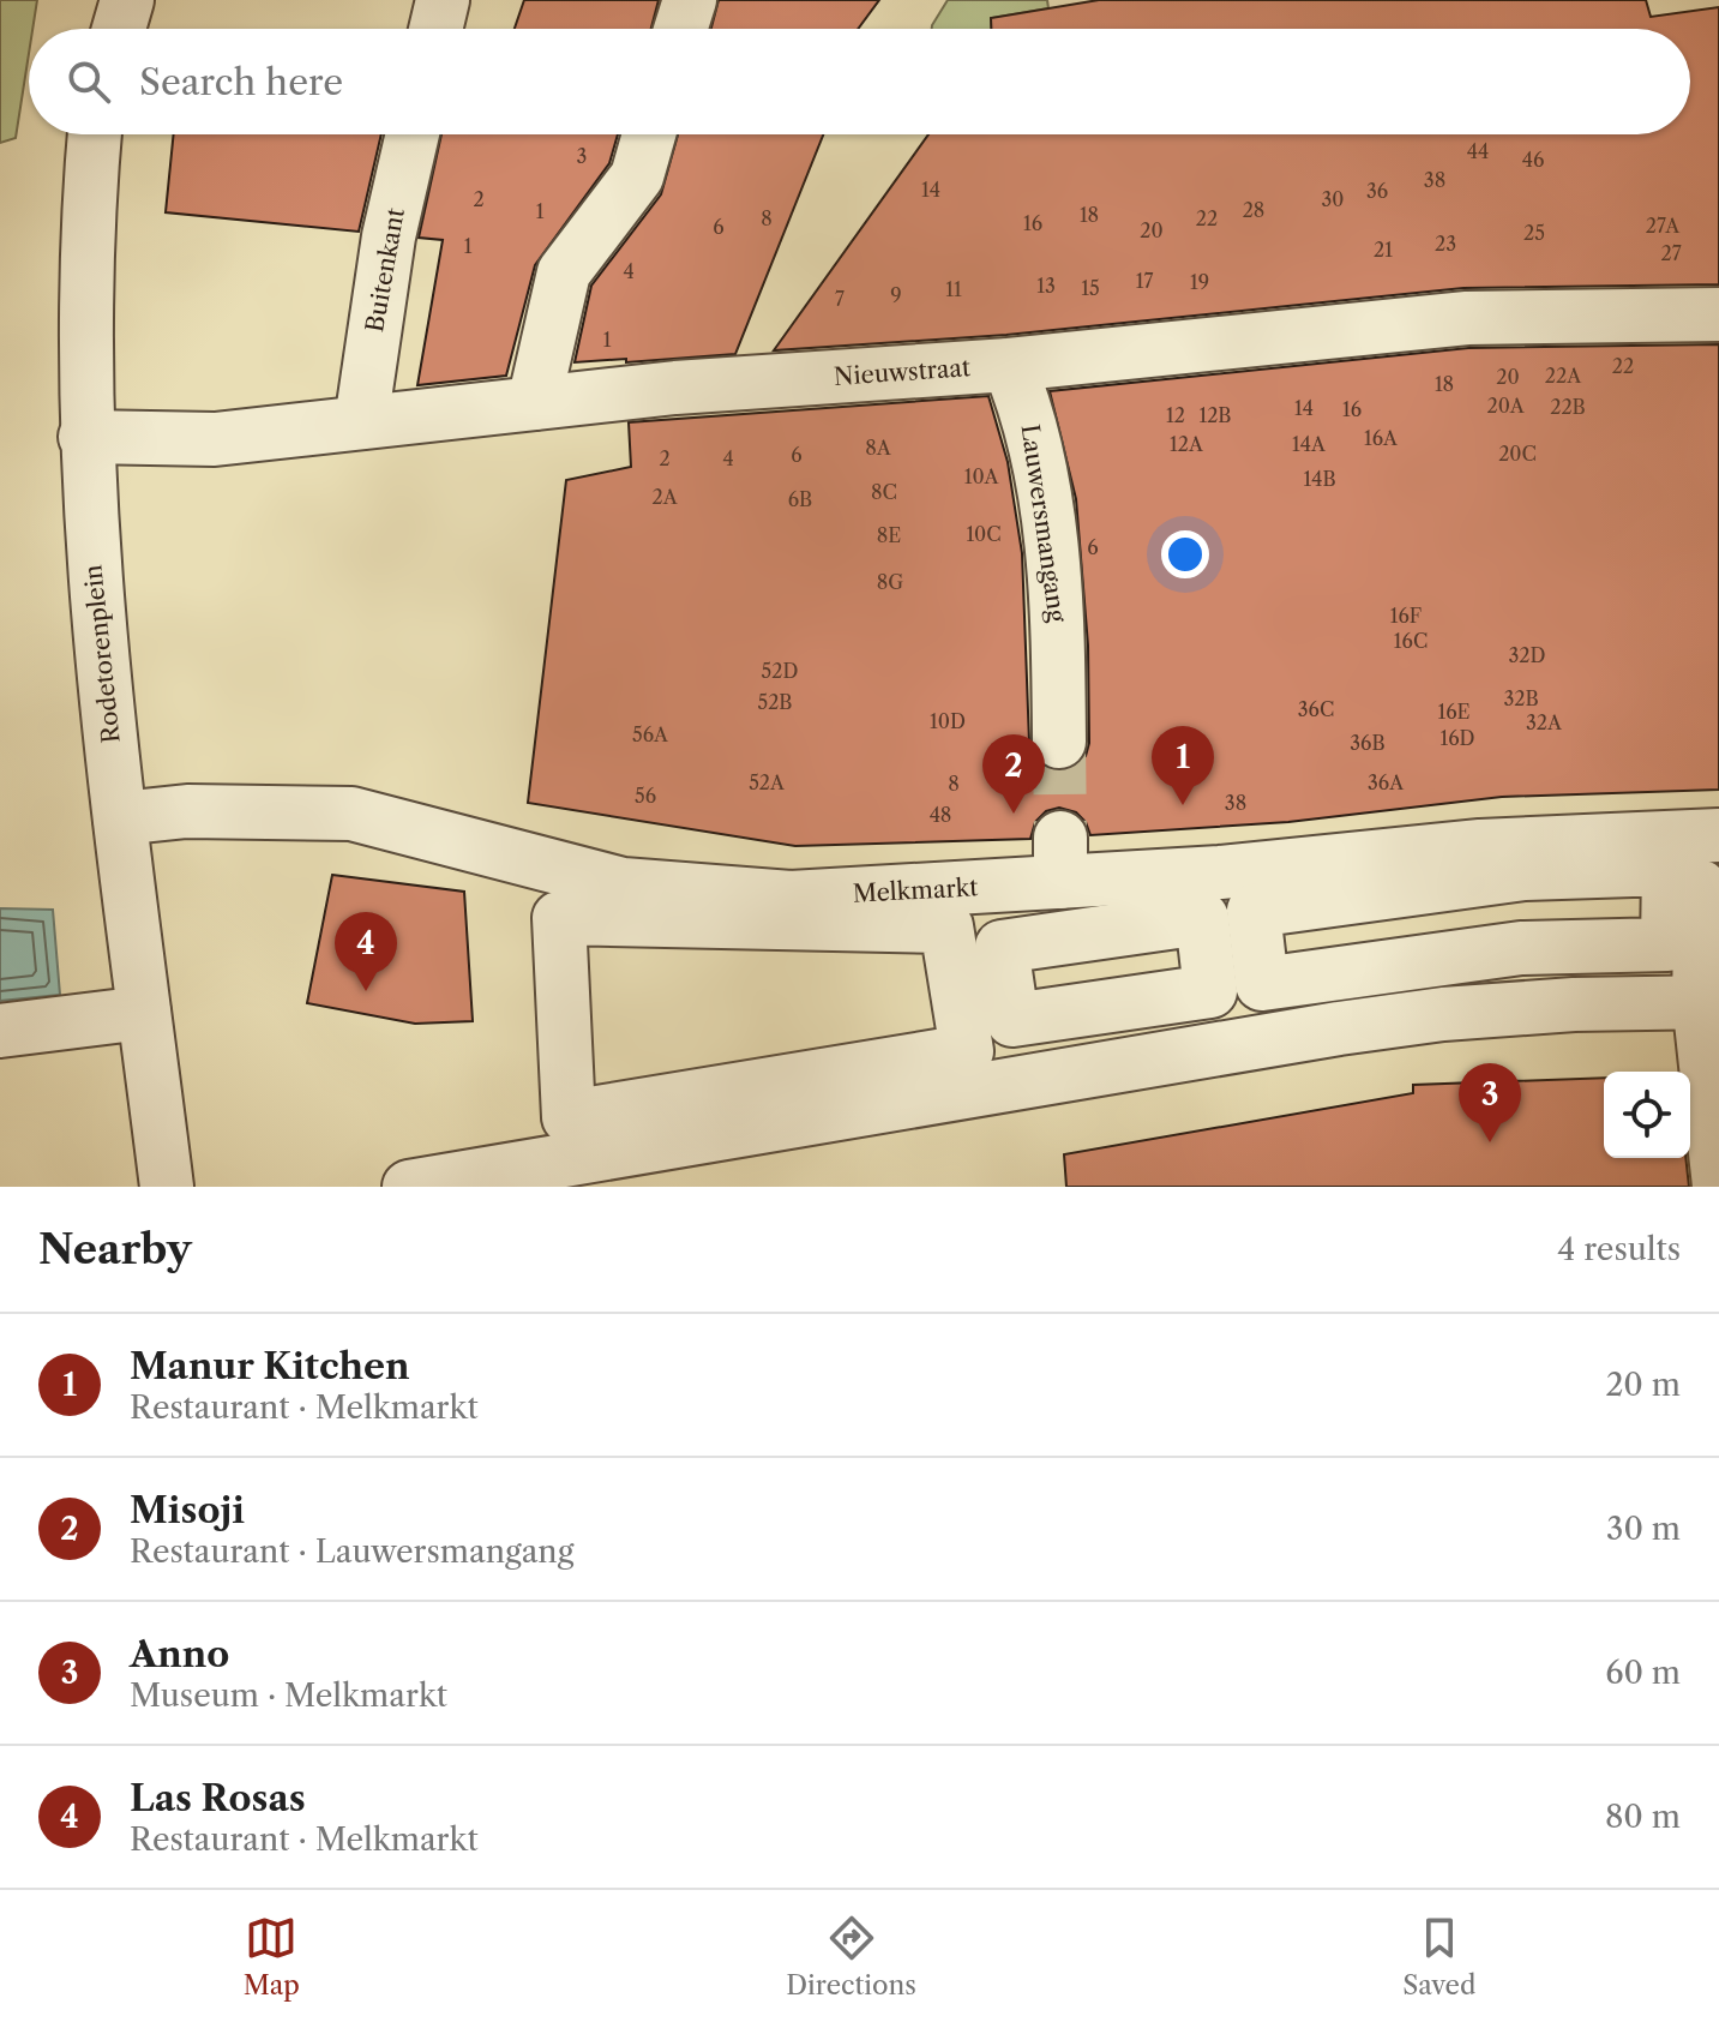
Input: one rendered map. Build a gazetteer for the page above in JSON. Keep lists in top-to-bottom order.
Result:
{
  "streets": {
    "street": [
      "Buitenkant",
      "Nieuwstraat",
      "Lauwersmangang",
      "Rodetorenplein",
      "Melkmarkt"
    ]
  },
  "crossings": [
    ["Buitenkant", "Nieuwstraat"],
    ["Nieuwstraat", "Lauwersmangang"],
    ["Nieuwstraat", "Rodetorenplein"],
    ["Rodetorenplein", "Melkmarkt"]
  ],
  "house_numbers": [
    "44",
    "3",
    "46",
    "38",
    "14",
    "36",
    "2",
    "30",
    "28",
    "1",
    "18",
    "8",
    "22",
    "16",
    "27A",
    "6",
    "20",
    "25",
    "23",
    "1",
    "21",
    "27",
    "4",
    "17",
    "19",
    "13",
    "15",
    "11",
    "9",
    "7",
    "1",
    "22",
    "22A",
    "20",
    "18",
    "20A",
    "22B",
    "14",
    "16",
    "12",
    "12B",
    "16A",
    "12A",
    "14A",
    "8A",
    "20C",
    "6",
    "2",
    "4",
    "10A",
    "14B",
    "8C",
    "2A",
    "6B",
    "10C",
    "8E",
    "6",
    "8G",
    "16F",
    "16C",
    "32D",
    "52D",
    "32B",
    "52B",
    "36C",
    "16E",
    "10D",
    "32A",
    "56A",
    "16D",
    "36B",
    "52A",
    "36A",
    "8",
    "56",
    "38",
    "48"
  ],
  "page": {
    "search": "Search here",
    "pins": [
      "1",
      "2",
      "4",
      "3"
    ],
    "heading": ["Nearby", "4 results"],
    "list": [
      {
        "mark": "1",
        "name": "Manur Kitchen",
        "note": "Restaurant · Melkmarkt",
        "value": "20 m"
      },
      {
        "mark": "2",
        "name": "Misoji",
        "note": "Restaurant · Lauwersmangang",
        "value": "30 m"
      },
      {
        "mark": "3",
        "name": "Anno",
        "note": "Museum · Melkmarkt",
        "value": "60 m"
      },
      {
        "mark": "4",
        "name": "Las Rosas",
        "note": "Restaurant · Melkmarkt",
        "value": "80 m"
      }
    ],
    "nav": ["Map", "Directions", "Saved"]
  }
}
